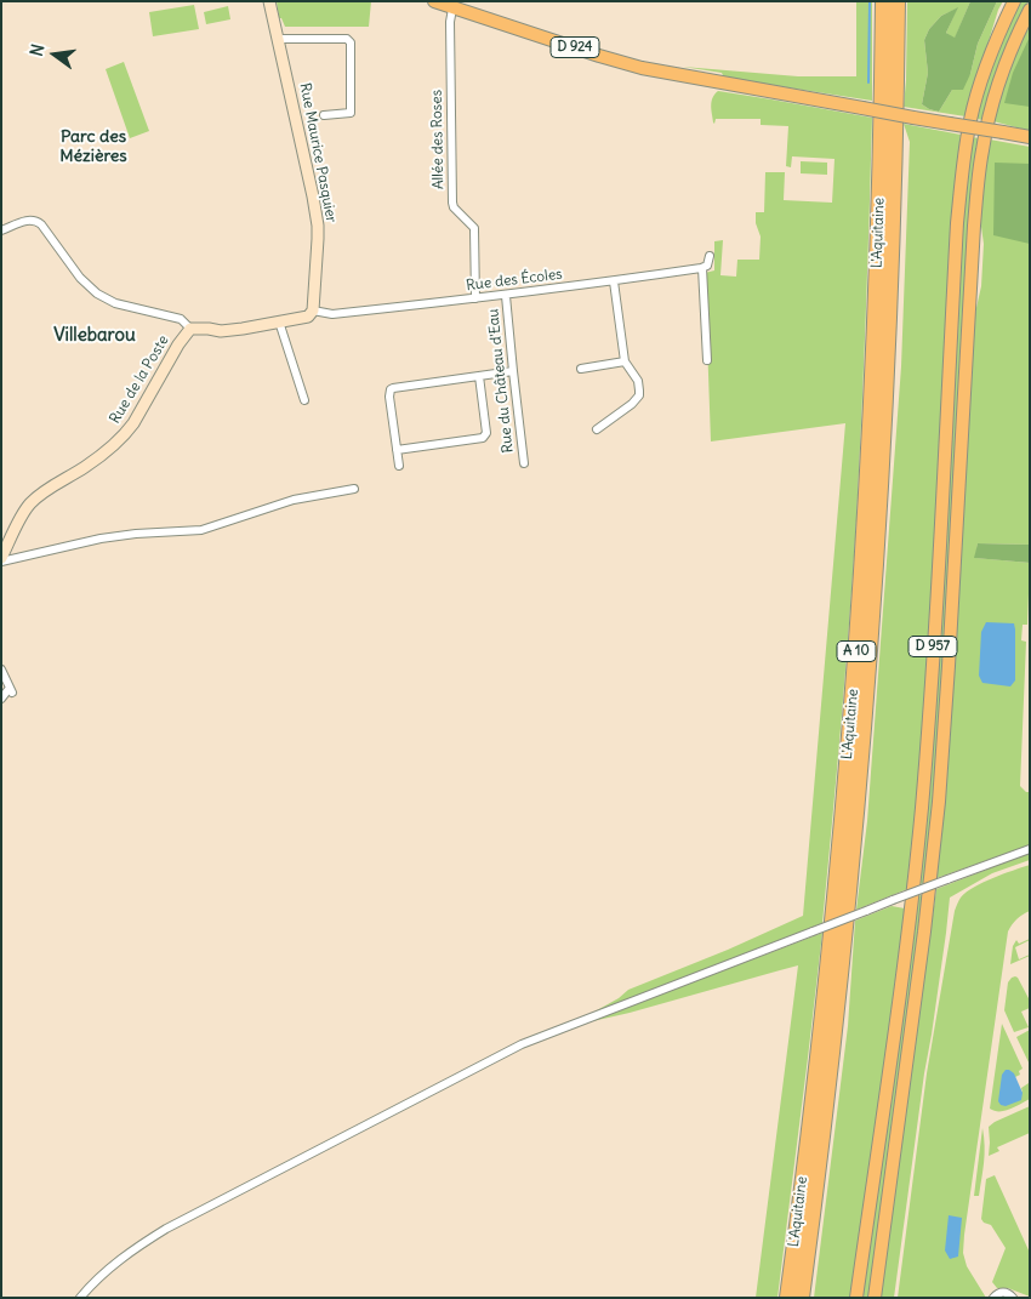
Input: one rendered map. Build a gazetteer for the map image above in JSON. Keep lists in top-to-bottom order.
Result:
{
  "streets": {
    "highway": ["L'Aquitaine", "A 10"],
    "main road": ["D 924", "D 957"],
    "street": [
      "Allée des Roses",
      "Rue Maurice Pasquier",
      "Rue des Écoles",
      "Rue de la Poste",
      "Rue du Château d'Eau"
    ]
  },
  "crossings": [
    ["D 924", "Allée des Roses"],
    ["Allée des Roses", "Rue des Écoles"],
    ["Rue Maurice Pasquier", "Rue des Écoles"],
    ["Rue Maurice Pasquier", "Rue de la Poste"],
    ["Rue des Écoles", "Rue de la Poste"],
    ["Rue des Écoles", "Rue du Château d'Eau"]
  ],
  "districts": ["Parc des Mézières", "Villebarou"],
  "north": "left"
}
